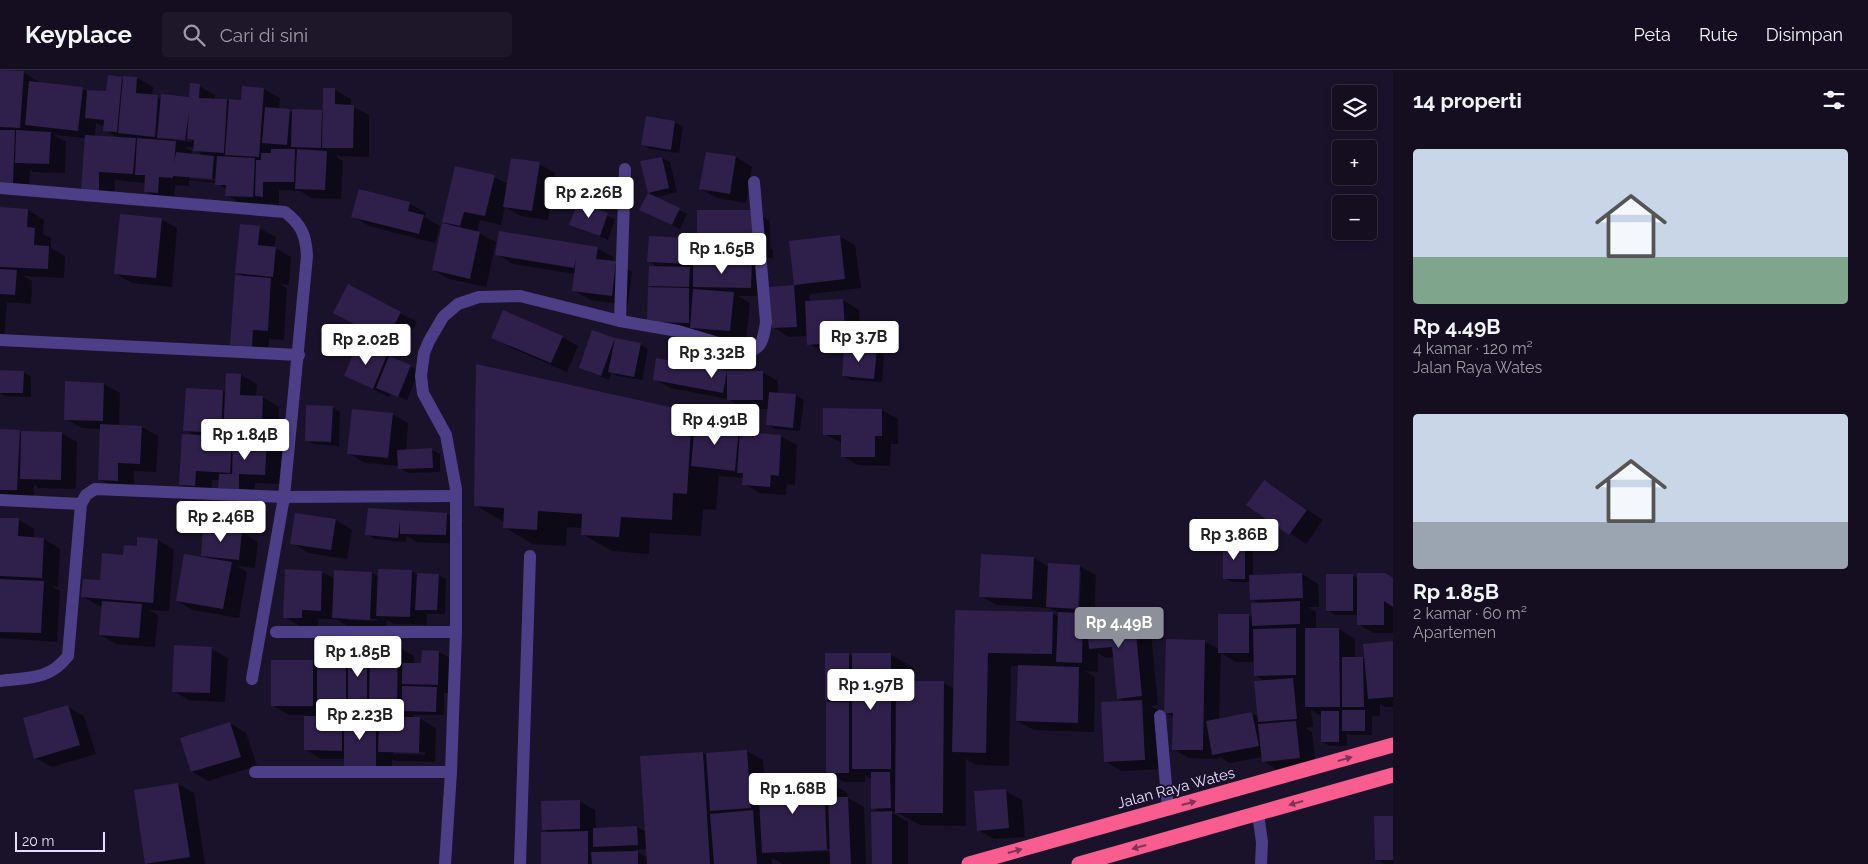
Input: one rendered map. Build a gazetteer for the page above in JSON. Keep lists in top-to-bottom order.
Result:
{
  "streets": {
    "highway": ["Jalan Raya Wates"]
  },
  "scale_bar": "20 m",
  "page": {
    "header": "Keyplace",
    "search": "Cari di sini",
    "nav": ["Peta", "Rute", "Disimpan"],
    "heading": "14 properti",
    "map_buttons": ["+", "−"],
    "list": [
      {
        "name": "Rp 4.49B",
        "note": "4 kamar · 120 m² · Jalan Raya Wates"
      },
      {
        "name": "Rp 1.85B",
        "note": "2 kamar · 60 m² · Apartemen"
      }
    ],
    "price": [
      "Rp 2.26B",
      "Rp 1.65B",
      "Rp 3.7B",
      "Rp 2.02B",
      "Rp 3.32B",
      "Rp 4.91B",
      "Rp 1.84B",
      "Rp 2.46B",
      "Rp 3.86B",
      "Rp 4.49B",
      "Rp 1.85B",
      "Rp 1.97B",
      "Rp 2.23B",
      "Rp 1.68B"
    ],
    "scale": "20 m"
  }
}
